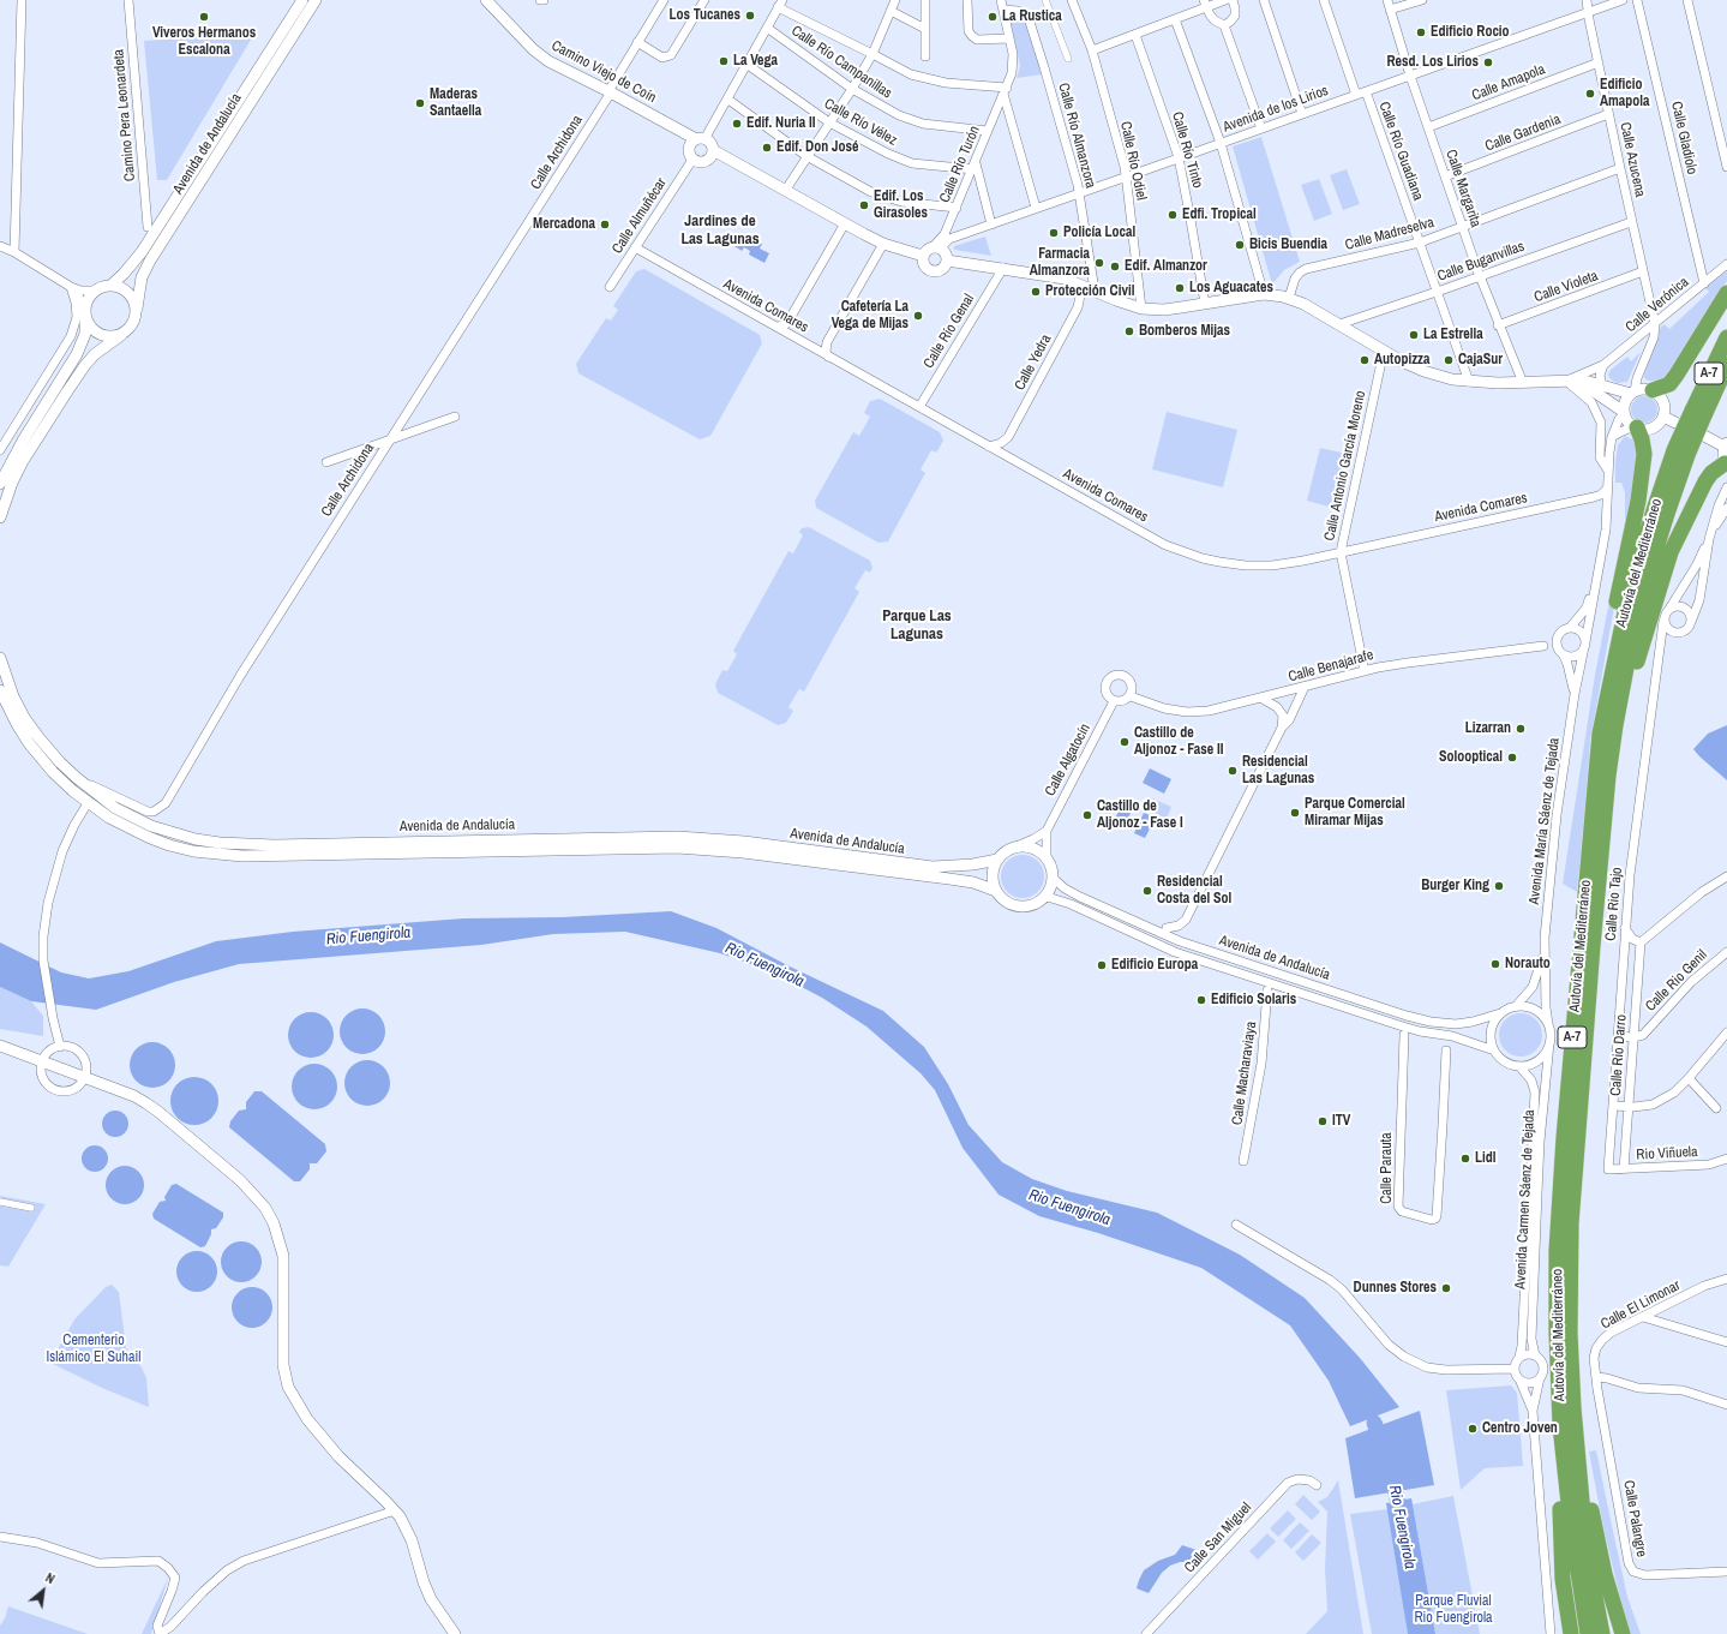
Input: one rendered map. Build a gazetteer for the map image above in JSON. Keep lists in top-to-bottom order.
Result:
{
  "streets": {
    "highway": ["A-7", "Autovía del Mediterráneo"],
    "street": [
      "Calle Río Campanillas",
      "Camino Viejo de Coín",
      "Calle Amapola",
      "Avenida de los Lirios",
      "Camino Pera Leonardeta",
      "Calle Río Vélez",
      "Calle Gardenia",
      "Calle Río Almanzora",
      "Calle Gladiolo",
      "Avenida de Andalucía",
      "Calle Río Tinto",
      "Calle Río Guadiana",
      "Calle Archidona",
      "Calle Azucena",
      "Calle Río Odiel",
      "Calle Río Turón",
      "Calle Margarita",
      "Calle Almuñécar",
      "Calle Madreselva",
      "Calle Buganvillas",
      "Calle Violeta",
      "Calle Verónica",
      "Avenida Comares",
      "Calle Río Genal",
      "Calle Yedra",
      "Calle Antonio García Moreno",
      "Calle Benajarafe",
      "Calle Algatocín",
      "Avenida María Sáenz de Tejada",
      "Calle Rio Tajo",
      "Calle Rio Genil",
      "Calle Rio Darro",
      "Calle Macharaviaya",
      "Rio Viñuela",
      "Calle Parauta",
      "Avenida Carmen Sáenz de Tejada",
      "Calle El Limonar",
      "Calle Palangre",
      "Calle San Miguel"
    ]
  },
  "crossings": [
    ["Calle Río Campanillas", "Calle Río Turón"],
    ["Camino Viejo de Coín", "Calle Archidona"],
    ["Camino Viejo de Coín", "Calle Almuñécar"],
    ["Calle Amapola", "Calle Azucena"],
    ["Calle Amapola", "Calle Margarita"],
    ["Avenida de los Lirios", "Calle Río Almanzora"],
    ["Avenida de los Lirios", "Calle Río Tinto"],
    ["Avenida de los Lirios", "Calle Río Guadiana"],
    ["Avenida de los Lirios", "Calle Azucena"],
    ["Avenida de los Lirios", "Calle Río Odiel"],
    ["Avenida de los Lirios", "Calle Río Turón"],
    ["Avenida de los Lirios", "Calle Margarita"],
    ["Calle Río Vélez", "Calle Río Turón"],
    ["Calle Gardenia", "Calle Azucena"],
    ["Calle Gardenia", "Calle Margarita"],
    ["Calle Río Almanzora", "Calle Río Turón"],
    ["Calle Gladiolo", "Calle Verónica"],
    ["Avenida de Andalucía", "Calle Archidona"],
    ["Avenida de Andalucía", "Avenida María Sáenz de Tejada"],
    ["Avenida de Andalucía", "Avenida Carmen Sáenz de Tejada"],
    ["Calle Río Guadiana", "Calle Madreselva"],
    ["Calle Río Guadiana", "Calle Buganvillas"],
    ["Calle Azucena", "Calle Madreselva"],
    ["Calle Azucena", "Calle Buganvillas"],
    ["Calle Azucena", "Calle Violeta"],
    ["Calle Azucena", "Calle Verónica"],
    ["Calle Margarita", "Calle Madreselva"],
    ["Calle Margarita", "Calle Buganvillas"],
    ["Calle Margarita", "Calle Violeta"],
    ["Calle Almuñécar", "Avenida Comares"],
    ["Avenida Comares", "Calle Río Genal"],
    ["Avenida Comares", "Calle Yedra"],
    ["Avenida Comares", "Calle Antonio García Moreno"],
    ["Avenida Comares", "Avenida María Sáenz de Tejada"],
    ["Calle Antonio García Moreno", "Calle Benajarafe"],
    ["Calle Benajarafe", "Calle Algatocín"],
    ["Calle Benajarafe", "Avenida María Sáenz de Tejada"],
    ["Avenida María Sáenz de Tejada", "Avenida Carmen Sáenz de Tejada"],
    ["Calle Rio Tajo", "Rio Viñuela"],
    ["Calle Rio Genil", "Calle Rio Darro"],
    ["Calle Rio Darro", "Rio Viñuela"],
    ["Calle El Limonar", "Calle Palangre"]
  ],
  "districts": ["Jardines de Las Lagunas", "Parque Las Lagunas"],
  "water": ["Rio Fuengirola"],
  "parks": ["Cementerio Islámico El Suhail", "Parque Fluvial Rio Fuengirola"],
  "places": [
    "Los Tucanes",
    "Viveros Hermanos Escalona",
    "La Rustica",
    "Edificio Rocio",
    "La Vega",
    "Resd. Los Lirios",
    "Edificio Amapola",
    "Maderas Santaella",
    "Edif. Nuria II",
    "Edif. Don José",
    "Edif. Los Girasoles",
    "Edfi. Tropical",
    "Mercadona",
    "Policía Local",
    "Bicis Buendia",
    "Farmacia Almanzora",
    "Edif. Almanzor",
    "Los Aguacates",
    "Protección Civil",
    "Cafetería La Vega de Mijas",
    "Bomberos Mijas",
    "La Estrella",
    "Autopizza",
    "CajaSur",
    "Lizarran",
    "Castillo de Aljonoz - Fase II",
    "Solooptical",
    "Residencial Las Lagunas",
    "Parque Comercial Miramar Mijas",
    "Castillo de Aljonoz - Fase I",
    "Burger King",
    "Residencial Costa del Sol",
    "Norauto",
    "Edificio Europa",
    "Edificio Solaris",
    "ITV",
    "Lidl",
    "Dunnes Stores",
    "Centro Joven"
  ],
  "north": "top right"
}
